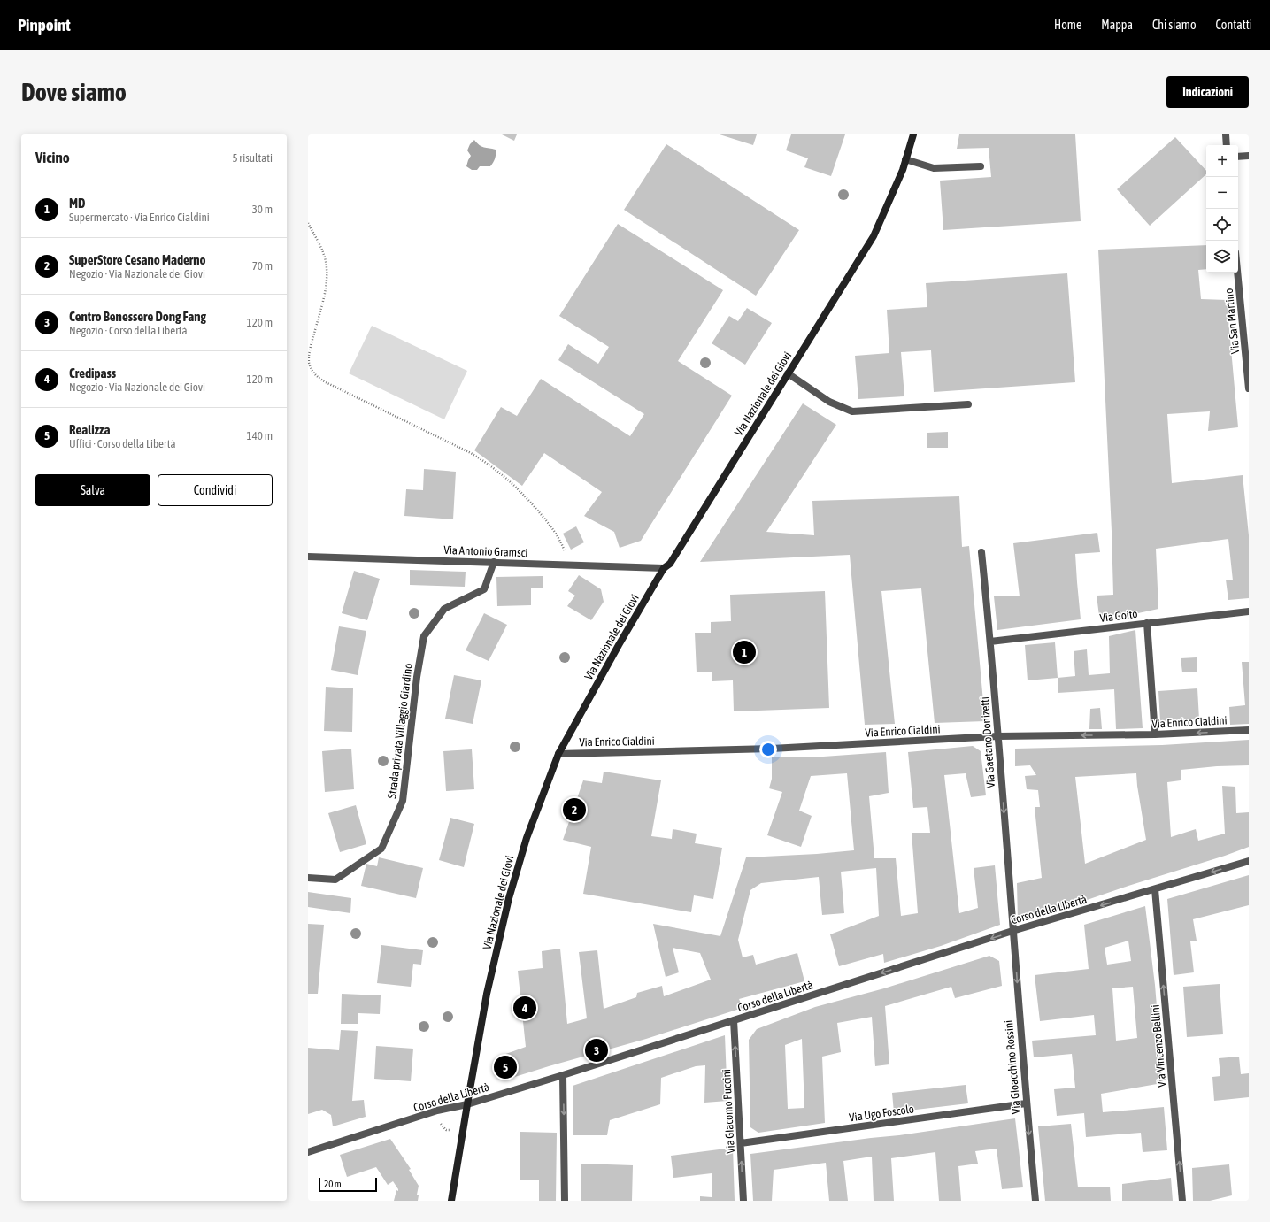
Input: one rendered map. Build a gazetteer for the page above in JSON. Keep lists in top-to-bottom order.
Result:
{
  "streets": {
    "main road": ["Via Nazionale dei Giovi"],
    "street": [
      "Via San Martino",
      "Via Antonio Gramsci",
      "Via Goito",
      "Via Enrico Cialdini",
      "Strada privata Villaggio Giardino",
      "Via Gaetano Donizetti",
      "Corso della Libertà",
      "Via Vincenzo Bellini",
      "Via Gioacchino Rossini",
      "Via Giacomo Puccini",
      "Via Ugo Foscolo"
    ]
  },
  "crossings": [
    ["Via Nazionale dei Giovi", "Via Antonio Gramsci"],
    ["Via Nazionale dei Giovi", "Via Enrico Cialdini"],
    ["Via Nazionale dei Giovi", "Corso della Libertà"],
    ["Via Antonio Gramsci", "Strada privata Villaggio Giardino"],
    ["Via Goito", "Via Gaetano Donizetti"],
    ["Via Enrico Cialdini", "Via Gaetano Donizetti"],
    ["Via Gaetano Donizetti", "Corso della Libertà"],
    ["Via Gaetano Donizetti", "Via Gioacchino Rossini"],
    ["Corso della Libertà", "Via Vincenzo Bellini"],
    ["Corso della Libertà", "Via Gioacchino Rossini"],
    ["Corso della Libertà", "Via Giacomo Puccini"],
    ["Via Gioacchino Rossini", "Via Ugo Foscolo"],
    ["Via Giacomo Puccini", "Via Ugo Foscolo"]
  ],
  "one_way": [
    "Via Enrico Cialdini",
    "Via Gaetano Donizetti",
    "Corso della Libertà",
    "Via Vincenzo Bellini",
    "Via Gioacchino Rossini",
    "Via Giacomo Puccini"
  ],
  "scale_bar": "20 m",
  "page": {
    "header": "Pinpoint",
    "nav": [
      "Home",
      "Mappa",
      "Chi siamo",
      "Contatti"
    ],
    "buttons": [
      "Indicazioni",
      ["Salva", "Condividi"]
    ],
    "title": "Dove siamo",
    "heading": ["Vicino", "5 risultati"],
    "map_buttons": ["+", "−"],
    "list": [
      {
        "mark": "1",
        "name": "MD",
        "note": "Supermercato · Via Enrico Cialdini",
        "value": "30 m"
      },
      {
        "mark": "2",
        "name": "SuperStore Cesano Maderno",
        "note": "Negozio · Via Nazionale dei Giovi",
        "value": "70 m"
      },
      {
        "mark": "3",
        "name": "Centro Benessere Dong Fang",
        "note": "Negozio · Corso della Libertà",
        "value": "120 m"
      },
      {
        "mark": "4",
        "name": "Credipass",
        "note": "Negozio · Via Nazionale dei Giovi",
        "value": "120 m"
      },
      {
        "mark": "5",
        "name": "Realizza",
        "note": "Uffici · Corso della Libertà",
        "value": "140 m"
      }
    ],
    "pins": [
      "1",
      "2",
      "4",
      "3",
      "5"
    ],
    "scale": "20 m"
  }
}
